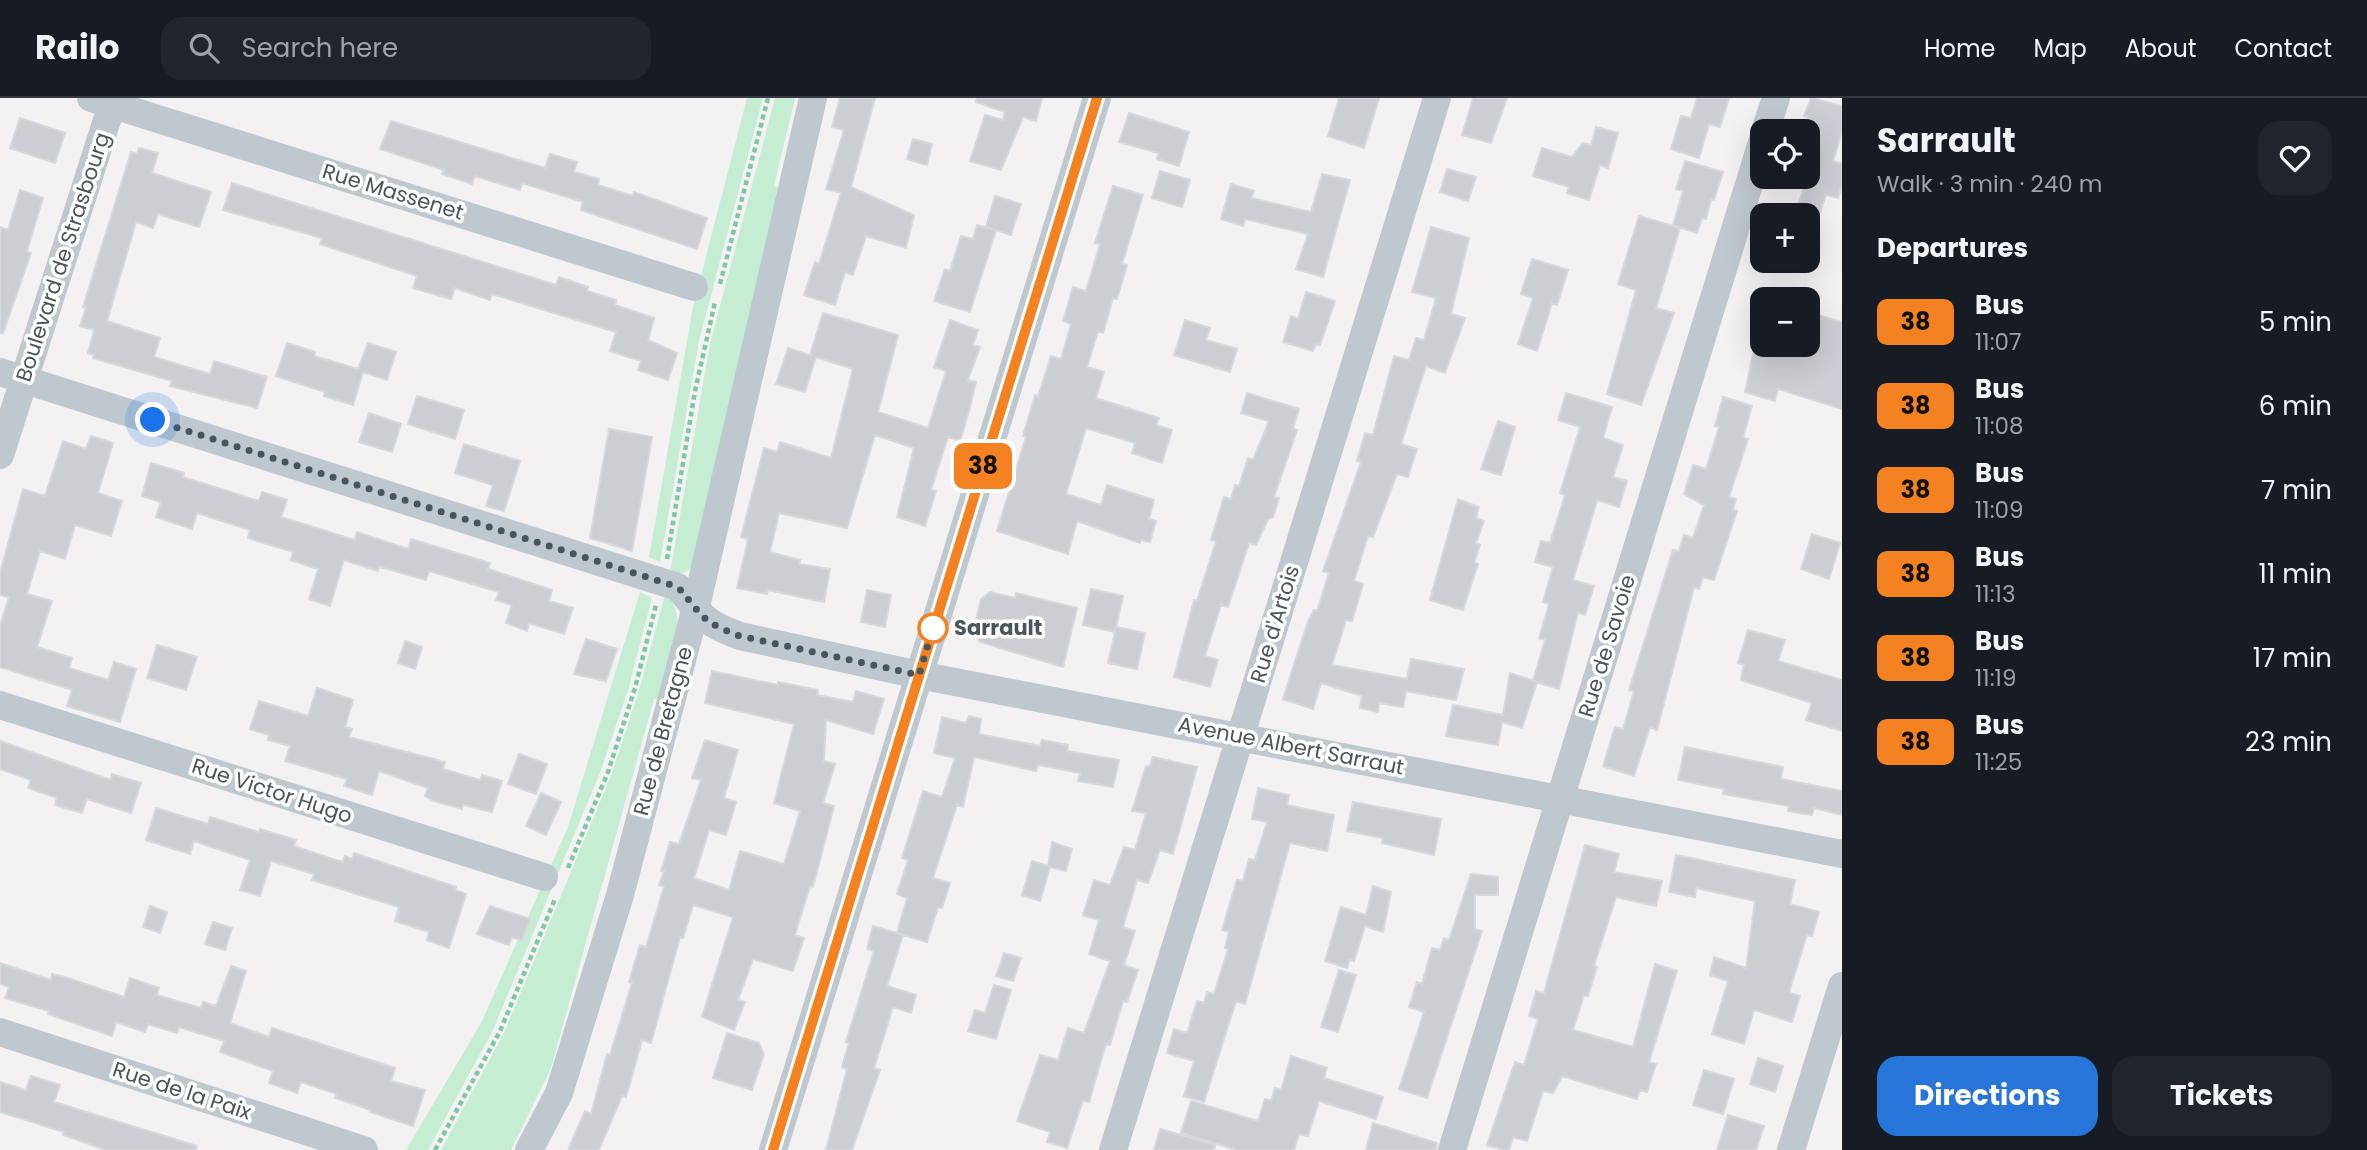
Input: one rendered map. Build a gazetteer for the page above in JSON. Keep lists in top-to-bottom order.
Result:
{
  "streets": {
    "street": [
      "Rue Massenet",
      "Boulevard de Strasbourg",
      "Rue d'Artois",
      "Rue de Savoie",
      "Rue de Bretagne",
      "Avenue Albert Sarraut",
      "Rue Victor Hugo",
      "Rue de la Paix"
    ]
  },
  "crossings": [
    ["Rue Massenet", "Boulevard de Strasbourg"],
    ["Boulevard de Strasbourg", "Avenue Albert Sarraut"],
    ["Rue d'Artois", "Avenue Albert Sarraut"],
    ["Rue de Savoie", "Avenue Albert Sarraut"],
    ["Rue de Bretagne", "Avenue Albert Sarraut"]
  ],
  "places": ["Sarrault"],
  "lines": ["bus line 38"],
  "page": {
    "header": "Railo",
    "search": "Search here",
    "nav": [
      "Home",
      "Map",
      "About",
      "Contact"
    ],
    "on_map": "38",
    "heading": [
      ["Sarrault", "Walk · 3 min · 240 m"],
      "Departures"
    ],
    "map_buttons": ["+", "−"],
    "list": [
      {
        "mark": "38",
        "name": "Bus",
        "note": "11:07",
        "value": "5 min"
      },
      {
        "mark": "38",
        "name": "Bus",
        "note": "11:08",
        "value": "6 min"
      },
      {
        "mark": "38",
        "name": "Bus",
        "note": "11:09",
        "value": "7 min"
      },
      {
        "mark": "38",
        "name": "Bus",
        "note": "11:13",
        "value": "11 min"
      },
      {
        "mark": "38",
        "name": "Bus",
        "note": "11:19",
        "value": "17 min"
      },
      {
        "mark": "38",
        "name": "Bus",
        "note": "11:25",
        "value": "23 min"
      }
    ],
    "buttons": ["Directions", "Tickets"]
  }
}
